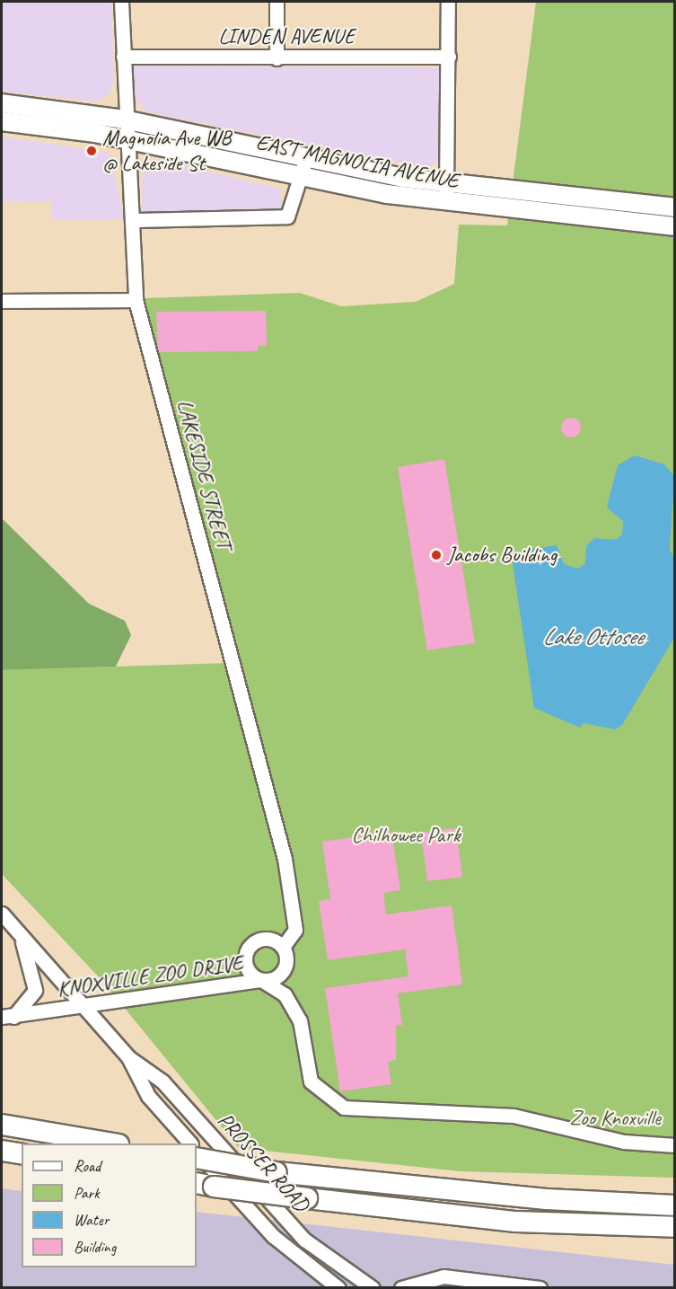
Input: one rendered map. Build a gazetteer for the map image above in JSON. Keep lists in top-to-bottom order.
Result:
{
  "streets": {
    "main road": ["EAST MAGNOLIA AVENUE"],
    "street": [
      "LINDEN AVENUE",
      "LAKESIDE STREET",
      "KNOXVILLE ZOO DRIVE",
      "PROSSER ROAD"
    ]
  },
  "crossings": [
    ["LINDEN AVENUE", "LAKESIDE STREET"],
    ["EAST MAGNOLIA AVENUE", "LAKESIDE STREET"],
    ["LAKESIDE STREET", "KNOXVILLE ZOO DRIVE"],
    ["KNOXVILLE ZOO DRIVE", "PROSSER ROAD"]
  ],
  "water": ["Lake Ottosee"],
  "parks": ["Chilhowee Park", "Zoo Knoxville"],
  "places": ["Magnolia Ave WB @ Lakeside St", "Jacobs Building"],
  "legend": [
    "Road",
    "Park",
    "Water",
    "Building"
  ]
}
